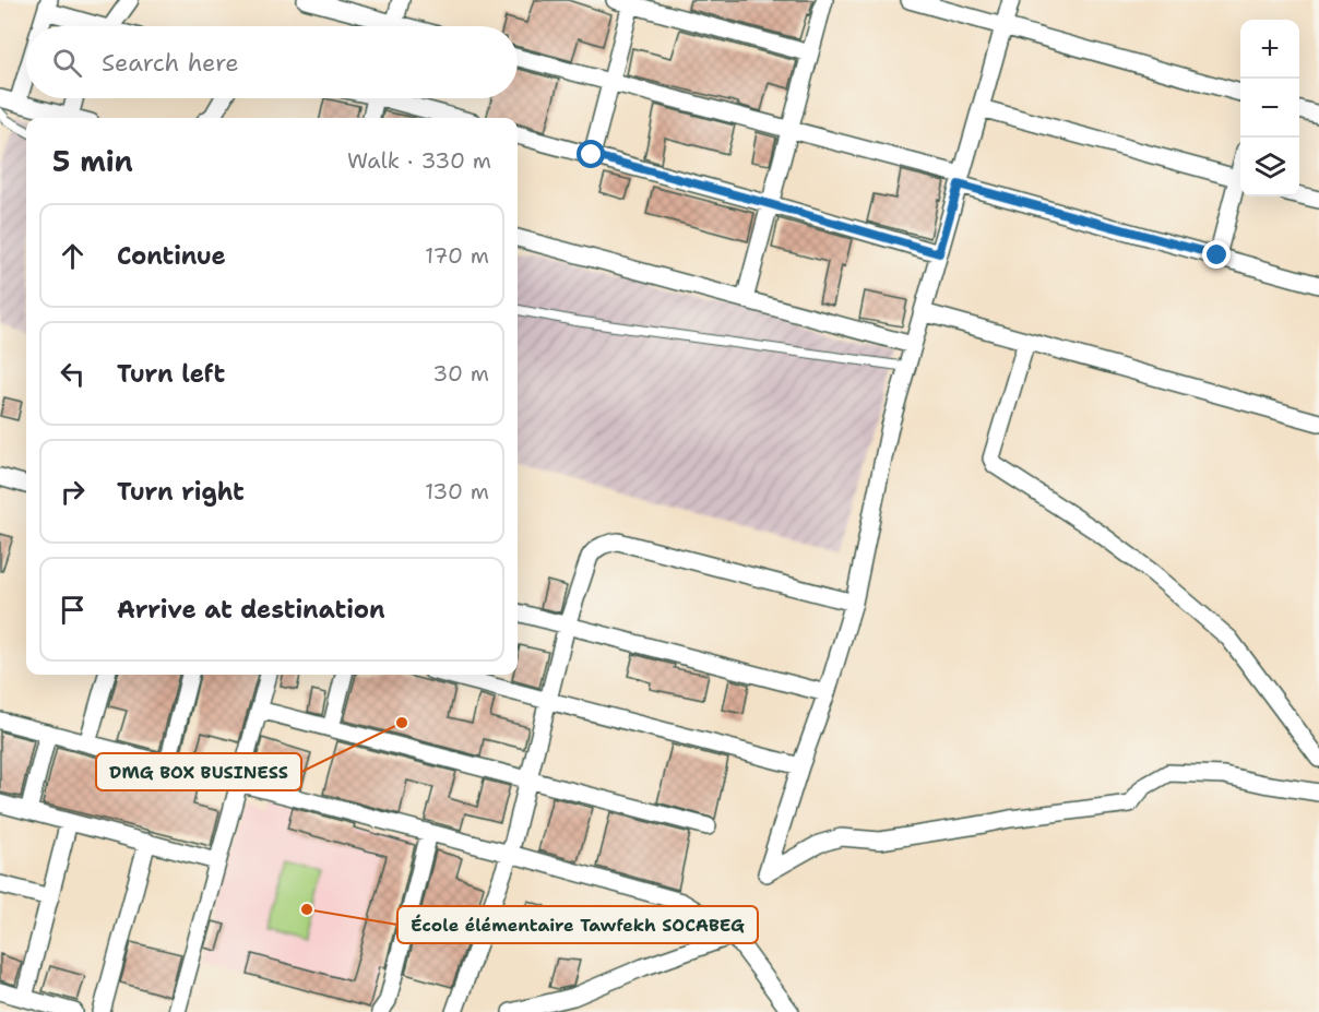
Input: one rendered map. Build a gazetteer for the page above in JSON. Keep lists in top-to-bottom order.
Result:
{
  "places": ["DMG BOX BUSINESS", "École élémentaire Tawfekh SOCABEG"],
  "page": {
    "map_buttons": ["+", "−"],
    "search": "Search here",
    "heading": ["5 min", "Walk · 330 m"],
    "list": [
      ["Continue", "170 m"],
      ["Turn left", "30 m"],
      ["Turn right", "130 m"],
      "Arrive at destination"
    ]
  }
}
